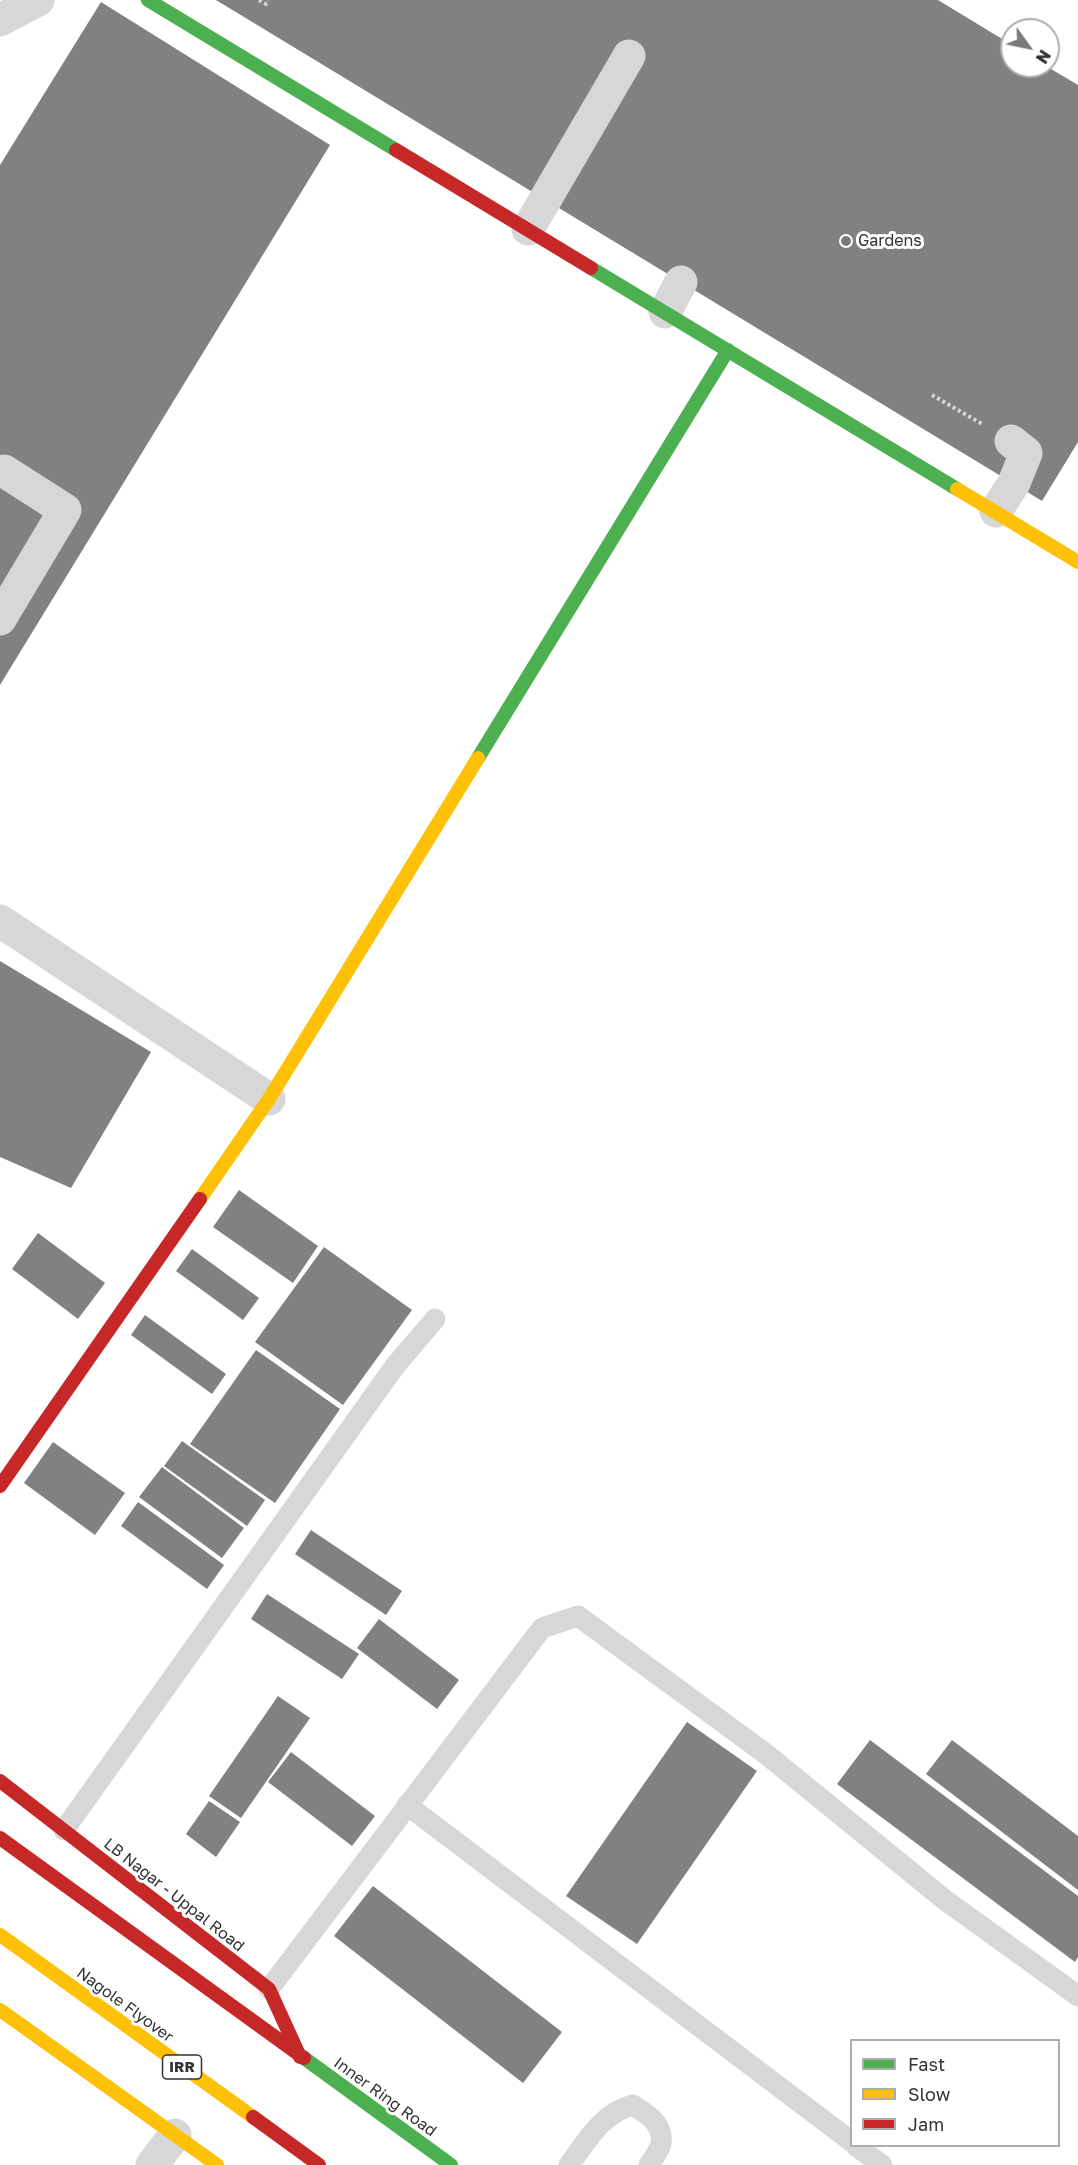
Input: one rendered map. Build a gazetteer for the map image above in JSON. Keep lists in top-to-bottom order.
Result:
{
  "streets": {
    "main road": [
      "LB Nagar - Uppal Road",
      "Nagole Flyover",
      "IRR",
      "Inner Ring Road"
    ]
  },
  "crossings": [
    ["LB Nagar - Uppal Road", "Inner Ring Road"]
  ],
  "places": ["Gardens"],
  "legend": ["Fast", "Slow", "Jam"],
  "north": "bottom right"
}
